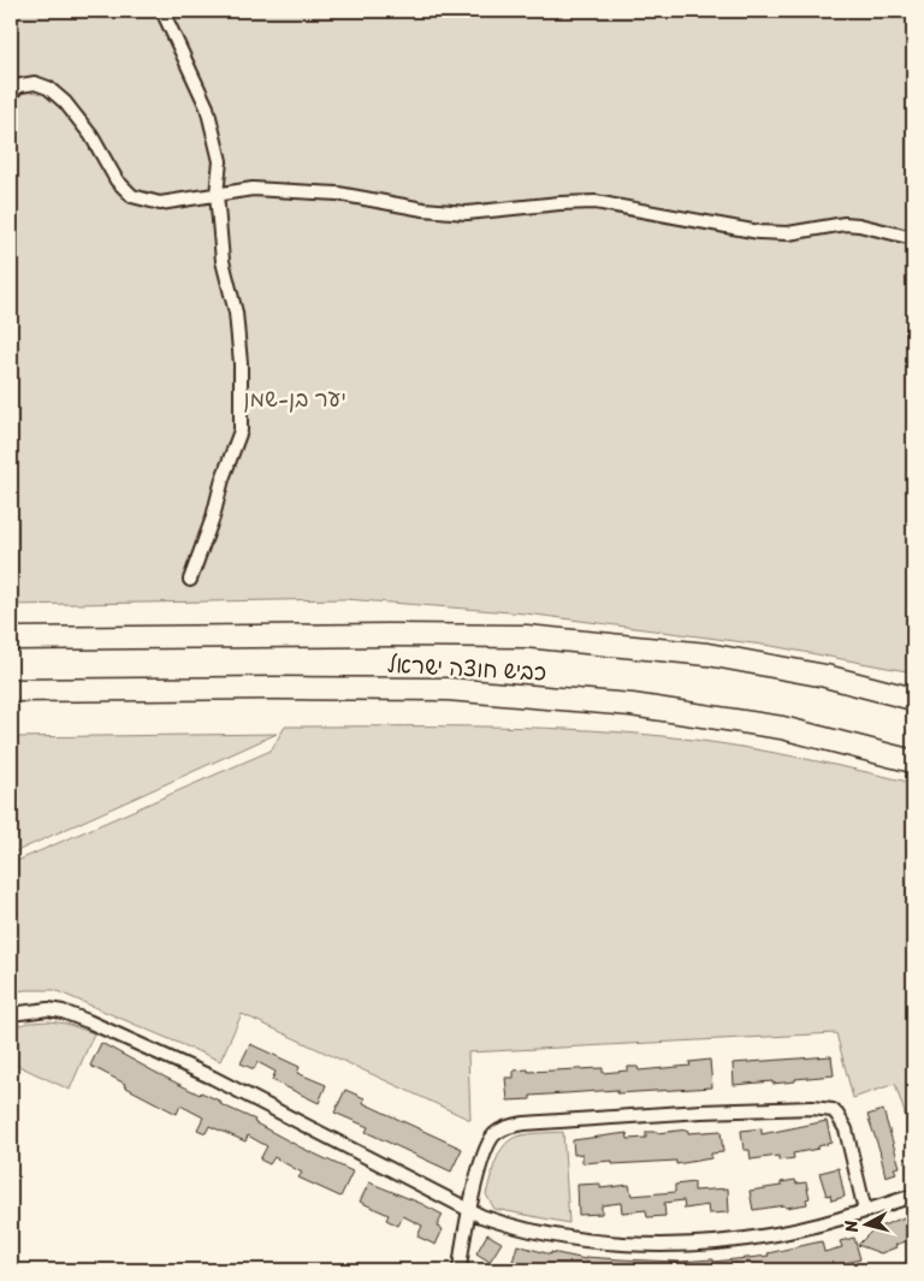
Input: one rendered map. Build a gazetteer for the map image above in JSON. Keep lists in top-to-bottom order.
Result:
{
  "streets": {
    "highway": ["כביש חוצה ישראל"]
  },
  "parks": ["יער בן-שמן"],
  "north": "left"
}
